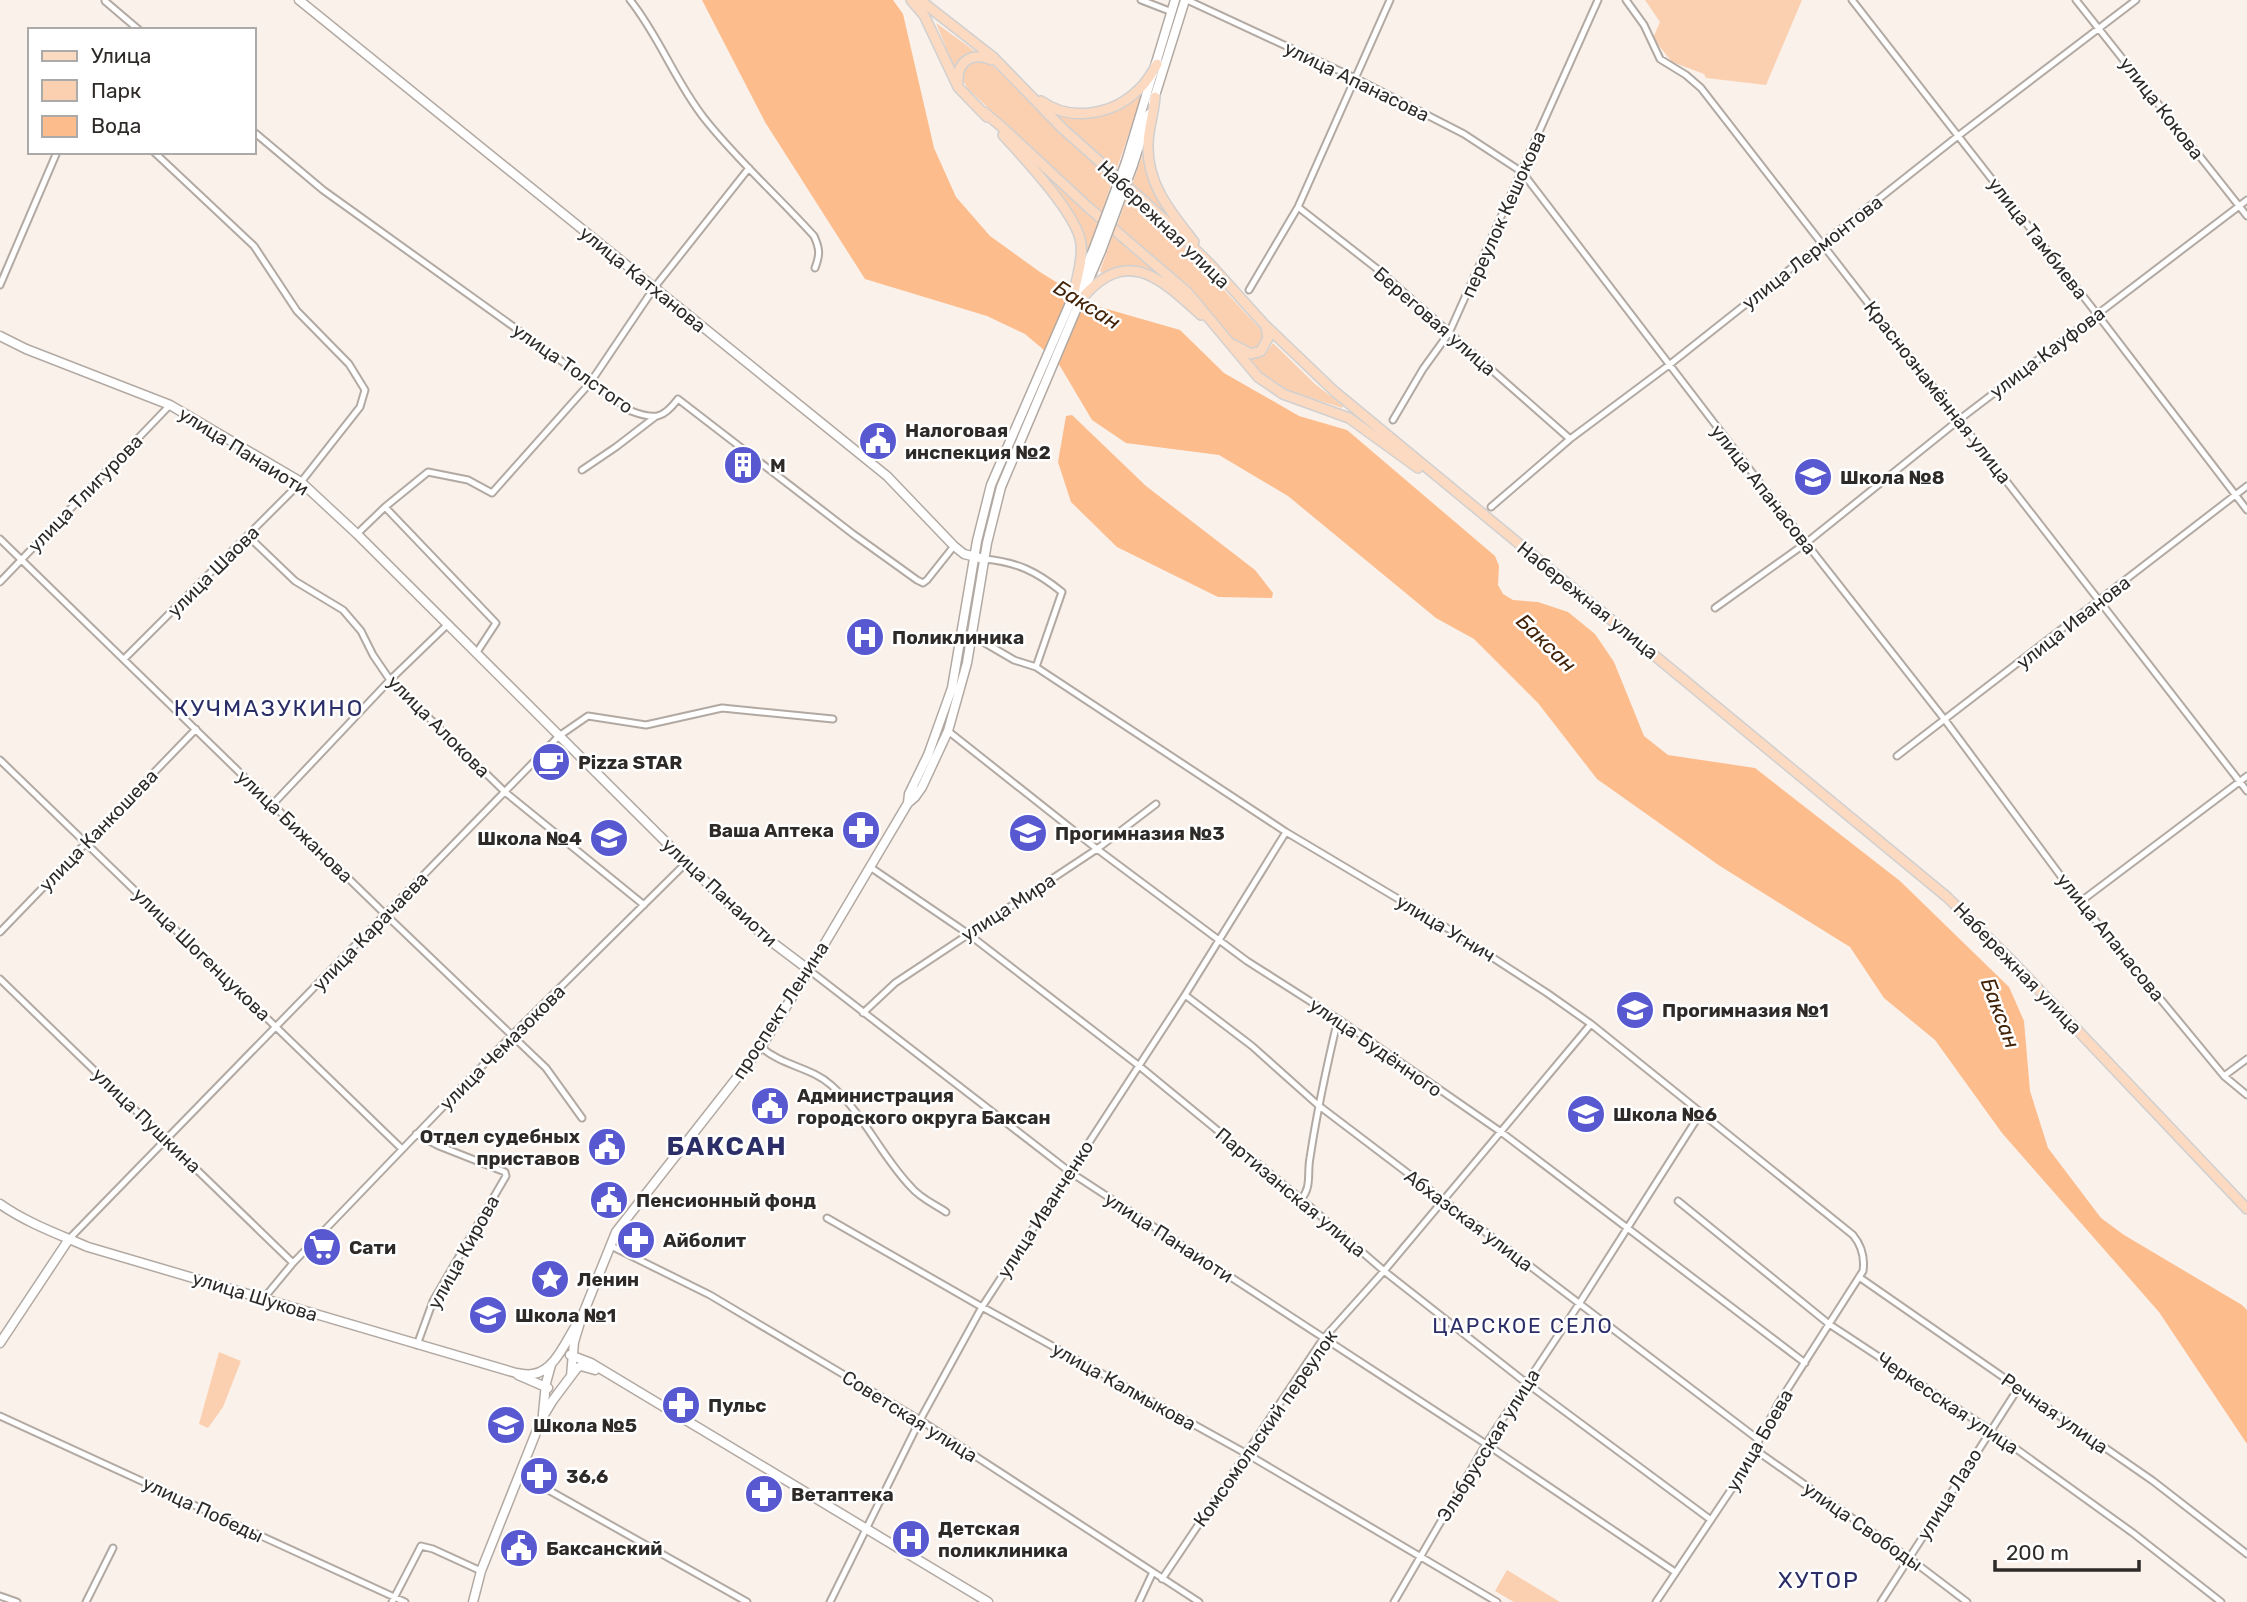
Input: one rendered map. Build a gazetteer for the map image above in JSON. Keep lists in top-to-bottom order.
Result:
{
  "streets": {
    "main road": [
      "Набережная улица",
      "улица Катханова",
      "улица Панаиоти",
      "улица Карачаева",
      "проспект Ленина",
      "улица Шукова"
    ],
    "street": [
      "улица Апанасова",
      "улица Кокова",
      "переулок Кешокова",
      "улица Тамбиева",
      "улица Лермонтова",
      "Береговая улица",
      "улица Кауфова",
      "улица Толстого",
      "Краснознамённая улица",
      "улица Тлигурова",
      "улица Шаова",
      "улица Иванова",
      "улица Алокова",
      "улица Бижанова",
      "улица Канкошева",
      "улица Мира",
      "улица Угнич",
      "улица Шогенцукова",
      "улица Чемазокова",
      "улица Будённого",
      "улица Пушкина",
      "Партизанская улица",
      "улица Иванченко",
      "Абхазская улица",
      "улица Кирова",
      "улица Калмыкова",
      "Черкесская улица",
      "Речная улица",
      "Советская улица",
      "Комсомольский переулок",
      "улица Боева",
      "Эльбрусская улица",
      "улица Лазо",
      "улица Победы",
      "улица Свободы"
    ]
  },
  "crossings": [
    ["улица Апанасова", "переулок Кешокова"],
    ["улица Апанасова", "улица Лермонтова"],
    ["улица Апанасова", "улица Кауфова"],
    ["улица Апанасова", "улица Иванова"],
    ["улица Кокова", "улица Лермонтова"],
    ["улица Кокова", "улица Кауфова"],
    ["переулок Кешокова", "Береговая улица"],
    ["улица Тамбиева", "улица Лермонтова"],
    ["улица Тамбиева", "улица Кауфова"],
    ["улица Тамбиева", "улица Иванова"],
    ["улица Лермонтова", "Береговая улица"],
    ["улица Лермонтова", "Краснознамённая улица"],
    ["улица Катханова", "улица Толстого"],
    ["улица Катханова", "проспект Ленина"],
    ["улица Кауфова", "Краснознамённая улица"],
    ["Краснознамённая улица", "улица Иванова"],
    ["улица Панаиоти", "улица Тлигурова"],
    ["улица Панаиоти", "улица Шаова"],
    ["улица Панаиоти", "улица Мира"],
    ["улица Панаиоти", "улица Карачаева"],
    ["улица Панаиоти", "проспект Ленина"],
    ["улица Панаиоти", "улица Чемазокова"],
    ["улица Панаиоти", "улица Иванченко"],
    ["улица Панаиоти", "Комсомольский переулок"],
    ["улица Панаиоти", "улица Боева"],
    ["улица Панаиоти", "Эльбрусская улица"],
    ["улица Тлигурова", "улица Бижанова"],
    ["улица Шаова", "улица Алокова"],
    ["улица Шаова", "улица Бижанова"],
    ["улица Алокова", "улица Карачаева"],
    ["улица Алокова", "улица Чемазокова"],
    ["улица Бижанова", "улица Канкошева"],
    ["улица Бижанова", "улица Карачаева"],
    ["улица Бижанова", "улица Чемазокова"],
    ["улица Канкошева", "улица Шогенцукова"],
    ["улица Мира", "улица Будённого"],
    ["улица Мира", "Партизанская улица"],
    ["улица Угнич", "проспект Ленина"],
    ["улица Угнич", "улица Иванченко"],
    ["улица Угнич", "Речная улица"],
    ["улица Угнич", "Комсомольский переулок"],
    ["улица Угнич", "улица Боева"],
    ["улица Угнич", "Эльбрусская улица"],
    ["улица Карачаева", "улица Шогенцукова"],
    ["улица Карачаева", "улица Пушкина"],
    ["улица Карачаева", "улица Шукова"],
    ["улица Шогенцукова", "улица Чемазокова"],
    ["проспект Ленина", "улица Будённого"],
    ["проспект Ленина", "Партизанская улица"],
    ["проспект Ленина", "Советская улица"],
    ["улица Чемазокова", "улица Пушкина"],
    ["улица Чемазокова", "улица Кирова"],
    ["улица Чемазокова", "улица Шукова"],
    ["улица Будённого", "улица Иванченко"],
    ["улица Будённого", "Комсомольский переулок"],
    ["улица Будённого", "улица Боева"],
    ["улица Будённого", "Эльбрусская улица"],
    ["Партизанская улица", "улица Иванченко"],
    ["Партизанская улица", "Комсомольский переулок"],
    ["Партизанская улица", "улица Боева"],
    ["Партизанская улица", "Эльбрусская улица"],
    ["улица Иванченко", "Абхазская улица"],
    ["улица Иванченко", "улица Калмыкова"],
    ["улица Иванченко", "Советская улица"],
    ["Абхазская улица", "Комсомольский переулок"],
    ["Абхазская улица", "улица Боева"],
    ["Абхазская улица", "Эльбрусская улица"],
    ["улица Кирова", "улица Шукова"],
    ["улица Калмыкова", "Комсомольский переулок"],
    ["улица Калмыкова", "Эльбрусская улица"],
    ["Черкесская улица", "улица Боева"],
    ["Черкесская улица", "улица Лазо"],
    ["Речная улица", "улица Боева"],
    ["Речная улица", "улица Лазо"],
    ["Советская улица", "Комсомольский переулок"],
    ["улица Боева", "улица Свободы"],
    ["улица Лазо", "улица Свободы"]
  ],
  "districts": [
    "КУЧМАЗУКИНО",
    "БАКСАН",
    "ЦАРСКОЕ СЕЛО",
    "ХУТОР"
  ],
  "water": ["Баксан"],
  "places": {
    "public building": [
      "Налоговая инспекция №2",
      "Администрация городского округа Баксан",
      "Отдел судебных приставов",
      "Пенсионный фонд",
      "Баксанский"
    ],
    "building": ["М"],
    "school or university": [
      "Школа №8",
      "Прогимназия №3",
      "Школа №4",
      "Прогимназия №1",
      "Школа №6",
      "Школа №1",
      "Школа №5"
    ],
    "hospital": ["Поликлиника", "Детская поликлиника"],
    "cafe": ["Pizza STAR"],
    "pharmacy": [
      "Ваша Аптека",
      "Айболит",
      "Пульс",
      "36,6",
      "Ветаптека"
    ],
    "supermarket": ["Сати"],
    "place": ["Ленин"]
  },
  "legend": ["Улица", "Парк", "Вода"],
  "scale_bar": "200 m"
}
